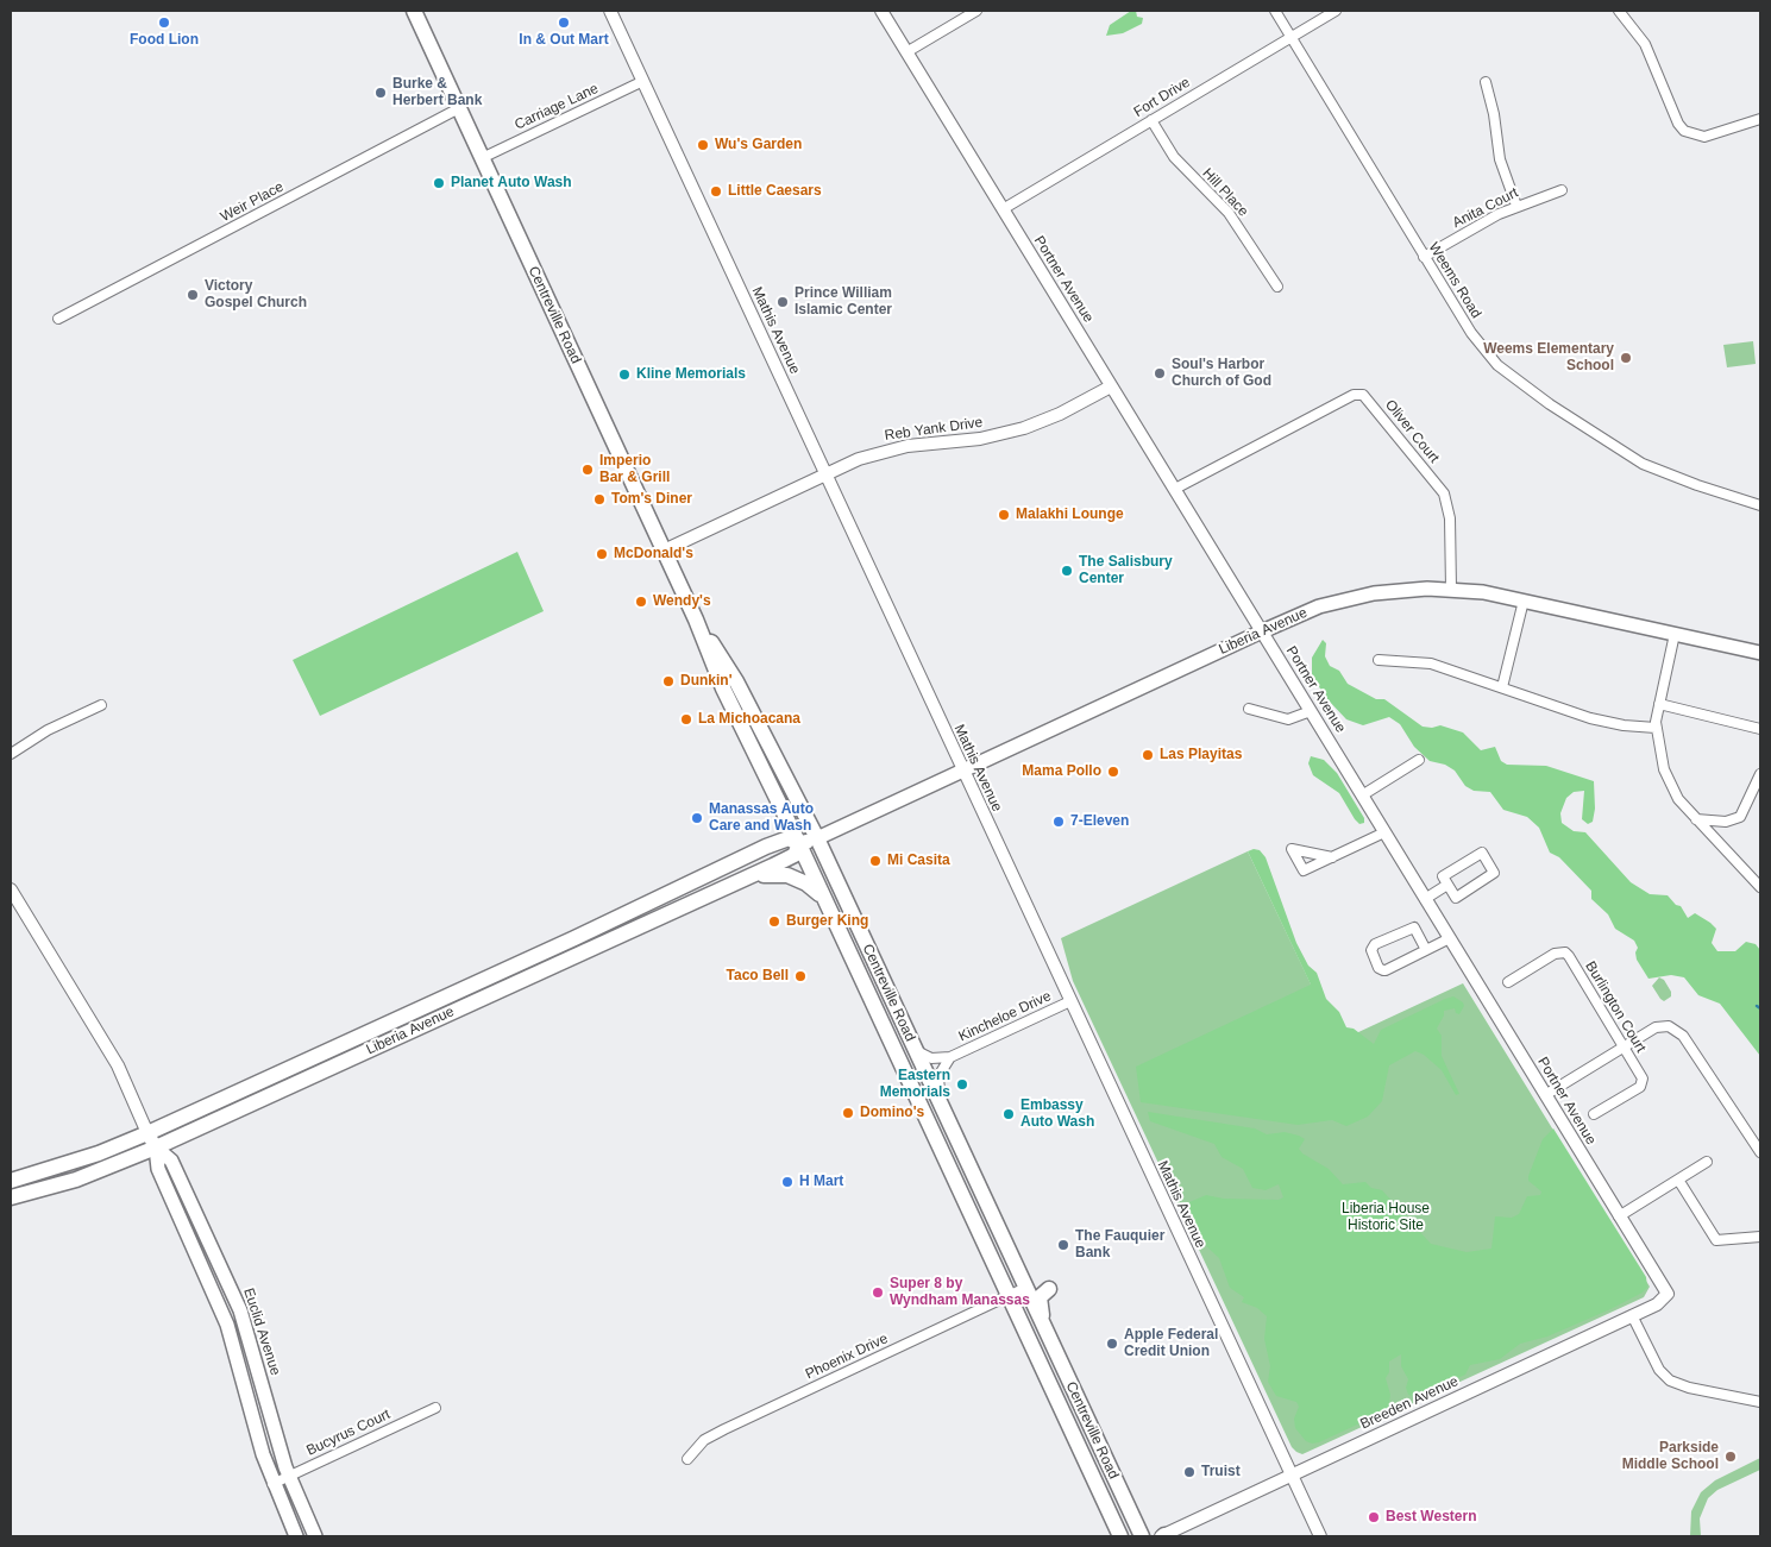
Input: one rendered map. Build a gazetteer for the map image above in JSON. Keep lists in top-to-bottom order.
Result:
{
  "streets": {
    "highway": ["Centreville Road", "Liberia Avenue"],
    "main road": ["Euclid Avenue"],
    "street": [
      "Fort Drive",
      "Carriage Lane",
      "Hill Place",
      "Weir Place",
      "Anita Court",
      "Portner Avenue",
      "Weems Road",
      "Mathis Avenue",
      "Reb Yank Drive",
      "Oliver Court",
      "Burlington Court",
      "Kincheloe Drive",
      "Phoenix Drive",
      "Breeden Avenue",
      "Bucyrus Court"
    ]
  },
  "crossings": [
    ["Fort Drive", "Hill Place"],
    ["Fort Drive", "Portner Avenue"],
    ["Fort Drive", "Weems Road"],
    ["Carriage Lane", "Centreville Road"],
    ["Carriage Lane", "Mathis Avenue"],
    ["Weir Place", "Centreville Road"],
    ["Anita Court", "Weems Road"],
    ["Portner Avenue", "Reb Yank Drive"],
    ["Portner Avenue", "Oliver Court"],
    ["Portner Avenue", "Liberia Avenue"],
    ["Portner Avenue", "Breeden Avenue"],
    ["Centreville Road", "Reb Yank Drive"],
    ["Centreville Road", "Liberia Avenue"],
    ["Centreville Road", "Kincheloe Drive"],
    ["Centreville Road", "Phoenix Drive"],
    ["Mathis Avenue", "Reb Yank Drive"],
    ["Mathis Avenue", "Liberia Avenue"],
    ["Mathis Avenue", "Kincheloe Drive"],
    ["Mathis Avenue", "Breeden Avenue"],
    ["Oliver Court", "Liberia Avenue"],
    ["Liberia Avenue", "Euclid Avenue"],
    ["Euclid Avenue", "Bucyrus Court"]
  ],
  "parks": ["Liberia House Historic Site"],
  "places": [
    "Food Lion",
    "In & Out Mart",
    "Burke & Herbert Bank",
    "Wu's Garden",
    "Planet Auto Wash",
    "Little Caesars",
    "Victory Gospel Church",
    "Prince William Islamic Center",
    "Weems Elementary School",
    "Soul's Harbor Church of God",
    "Kline Memorials",
    "Imperio Bar & Grill",
    "Tom's Diner",
    "Malakhi Lounge",
    "McDonald's",
    "The Salisbury Center",
    "Wendy's",
    "Dunkin'",
    "La Michoacana",
    "Las Playitas",
    "Mama Pollo",
    "Manassas Auto Care and Wash",
    "7-Eleven",
    "Mi Casita",
    "Burger King",
    "Taco Bell",
    "Eastern Memorials",
    "Domino's",
    "Embassy Auto Wash",
    "H Mart",
    "The Fauquier Bank",
    "Super 8 by Wyndham Manassas",
    "Apple Federal Credit Union",
    "Parkside Middle School",
    "Truist",
    "Best Western"
  ]
}
